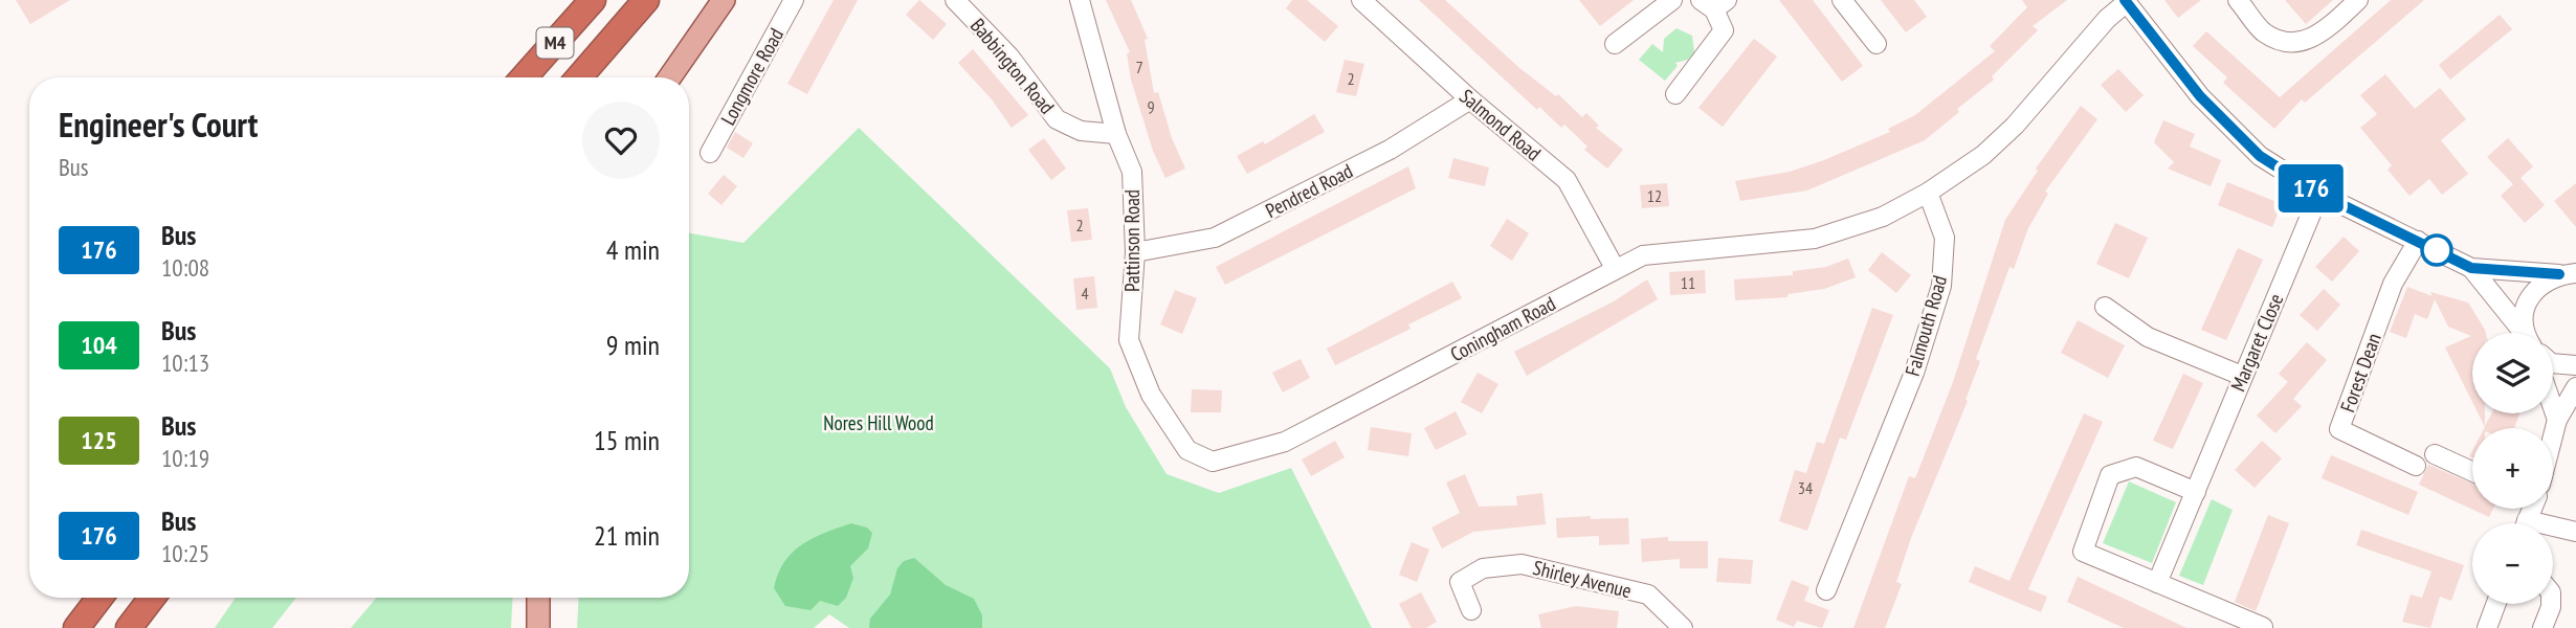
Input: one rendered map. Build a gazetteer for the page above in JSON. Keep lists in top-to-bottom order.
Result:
{
  "streets": {
    "highway": ["M4"],
    "street": [
      "Babbington Road",
      "Longmore Road",
      "Salmond Road",
      "Pendred Road",
      "Pattinson Road",
      "Falmouth Road",
      "Coningham Road",
      "Margaret Close",
      "Forest Dean",
      "Shirley Avenue"
    ]
  },
  "crossings": [
    ["Babbington Road", "Pattinson Road"],
    ["Salmond Road", "Pendred Road"],
    ["Salmond Road", "Coningham Road"],
    ["Pendred Road", "Pattinson Road"],
    ["Pattinson Road", "Coningham Road"],
    ["Falmouth Road", "Coningham Road"]
  ],
  "parks": ["Nores Hill Wood"],
  "lines": ["bus line 176"],
  "house_numbers": [
    "7",
    "2",
    "9",
    "12",
    "2",
    "11",
    "4",
    "34"
  ],
  "page": {
    "on_map": "176",
    "heading": ["Engineer's Court", "Bus"],
    "list": [
      {
        "mark": "176",
        "name": "Bus",
        "note": "10:08",
        "value": "4 min"
      },
      {
        "mark": "104",
        "name": "Bus",
        "note": "10:13",
        "value": "9 min"
      },
      {
        "mark": "125",
        "name": "Bus",
        "note": "10:19",
        "value": "15 min"
      },
      {
        "mark": "176",
        "name": "Bus",
        "note": "10:25",
        "value": "21 min"
      }
    ],
    "map_buttons": ["+", "−"]
  }
}
